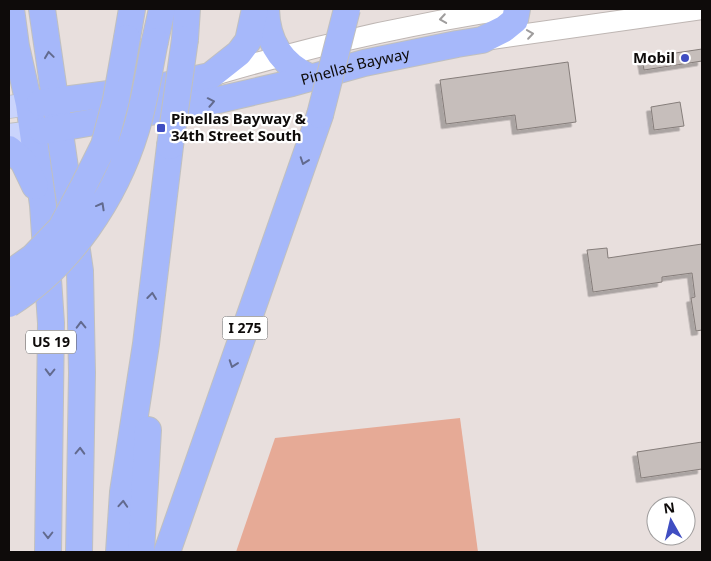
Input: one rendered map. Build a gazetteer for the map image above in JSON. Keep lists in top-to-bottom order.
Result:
{
  "streets": {
    "highway": ["Pinellas Bayway", "I 275", "US 19"]
  },
  "crossings": [
    ["Pinellas Bayway", "US 19"]
  ],
  "places": {
    "other": ["Mobil"],
    "transit": ["Pinellas Bayway & 34th Street South"]
  },
  "north": "top"
}
